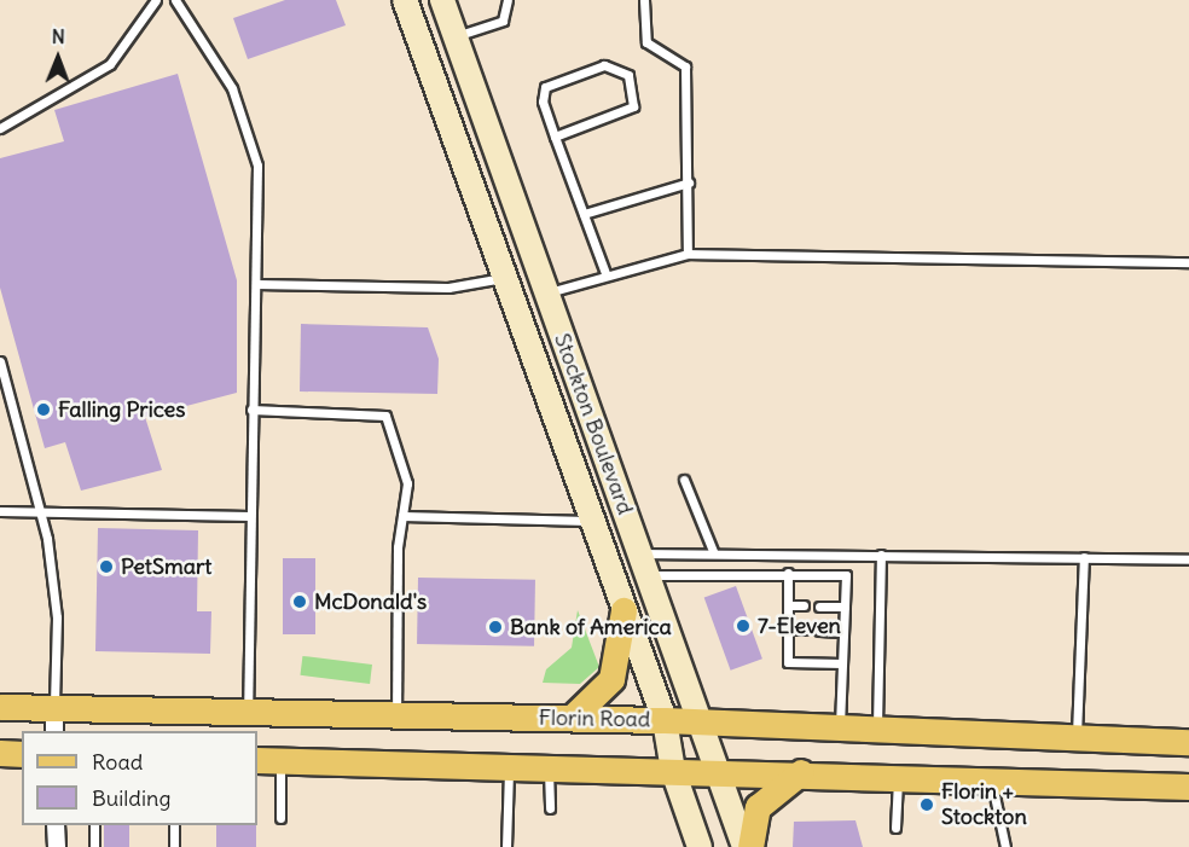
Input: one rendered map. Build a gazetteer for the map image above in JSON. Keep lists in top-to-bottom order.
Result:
{
  "streets": {
    "main road": ["Stockton Boulevard", "Florin Road"]
  },
  "crossings": [
    ["Stockton Boulevard", "Florin Road"]
  ],
  "places": [
    "Falling Prices",
    "PetSmart",
    "McDonald's",
    "7-Eleven",
    "Bank of America",
    "Florin + Stockton"
  ],
  "legend": ["Road", "Building"],
  "north": "top"
}
